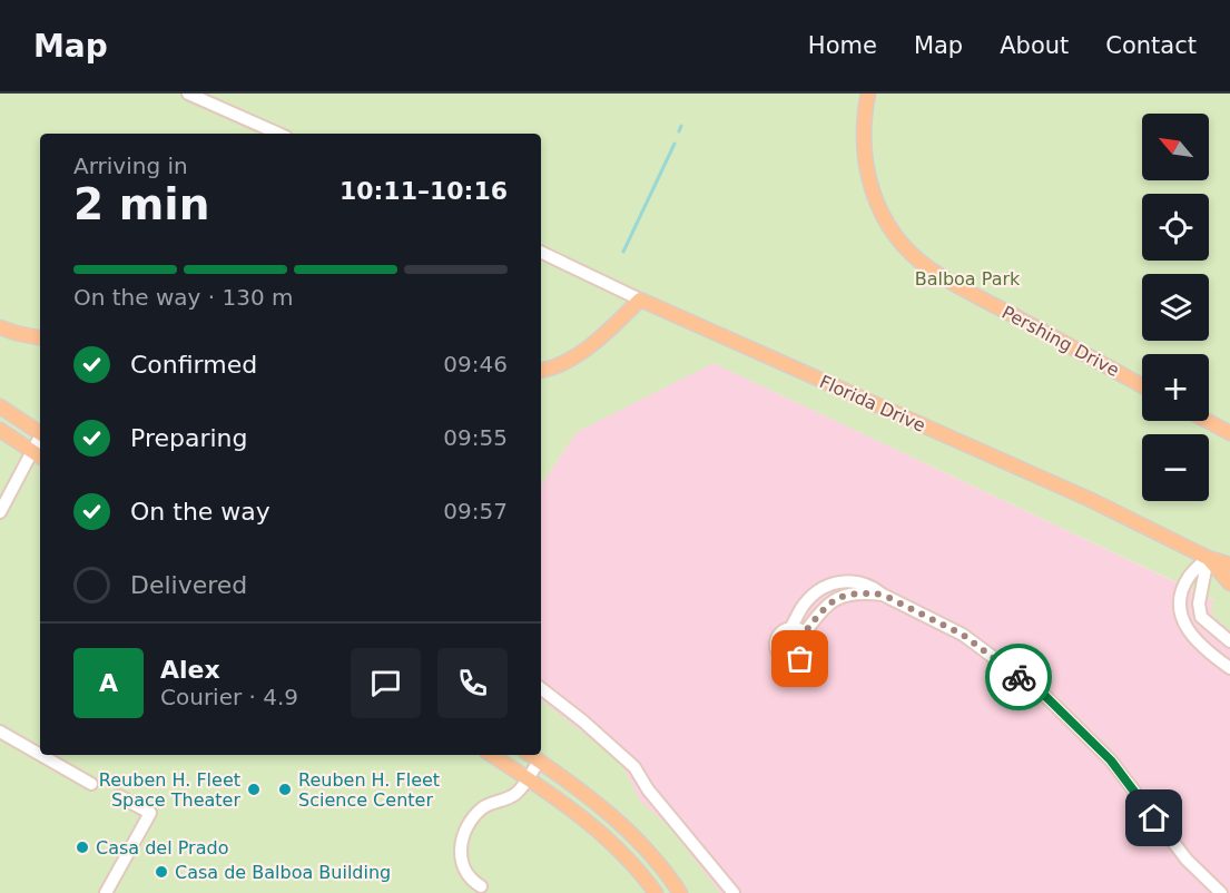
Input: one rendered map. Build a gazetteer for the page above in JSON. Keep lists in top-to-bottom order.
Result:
{
  "streets": {
    "main road": ["Pershing Drive", "Florida Drive"]
  },
  "parks": ["Balboa Park"],
  "places": [
    "Reuben H. Fleet Space Theater",
    "Reuben H. Fleet Science Center",
    "Casa del Prado",
    "Casa de Balboa Building"
  ],
  "north": "top left",
  "page": {
    "header": "Map",
    "nav": [
      "Home",
      "Map",
      "About",
      "Contact"
    ],
    "map_buttons": ["+", "−"],
    "heading": ["2 min", "Arriving in", "10:11–10:16"],
    "panel": ["Alex", "Courier · 4.9"],
    "bar": "On the way · 130 m",
    "list": [
      ["Confirmed", "09:46"],
      ["Preparing", "09:55"],
      ["On the way", "09:57"],
      "Delivered"
    ],
    "round": "A"
  }
}
